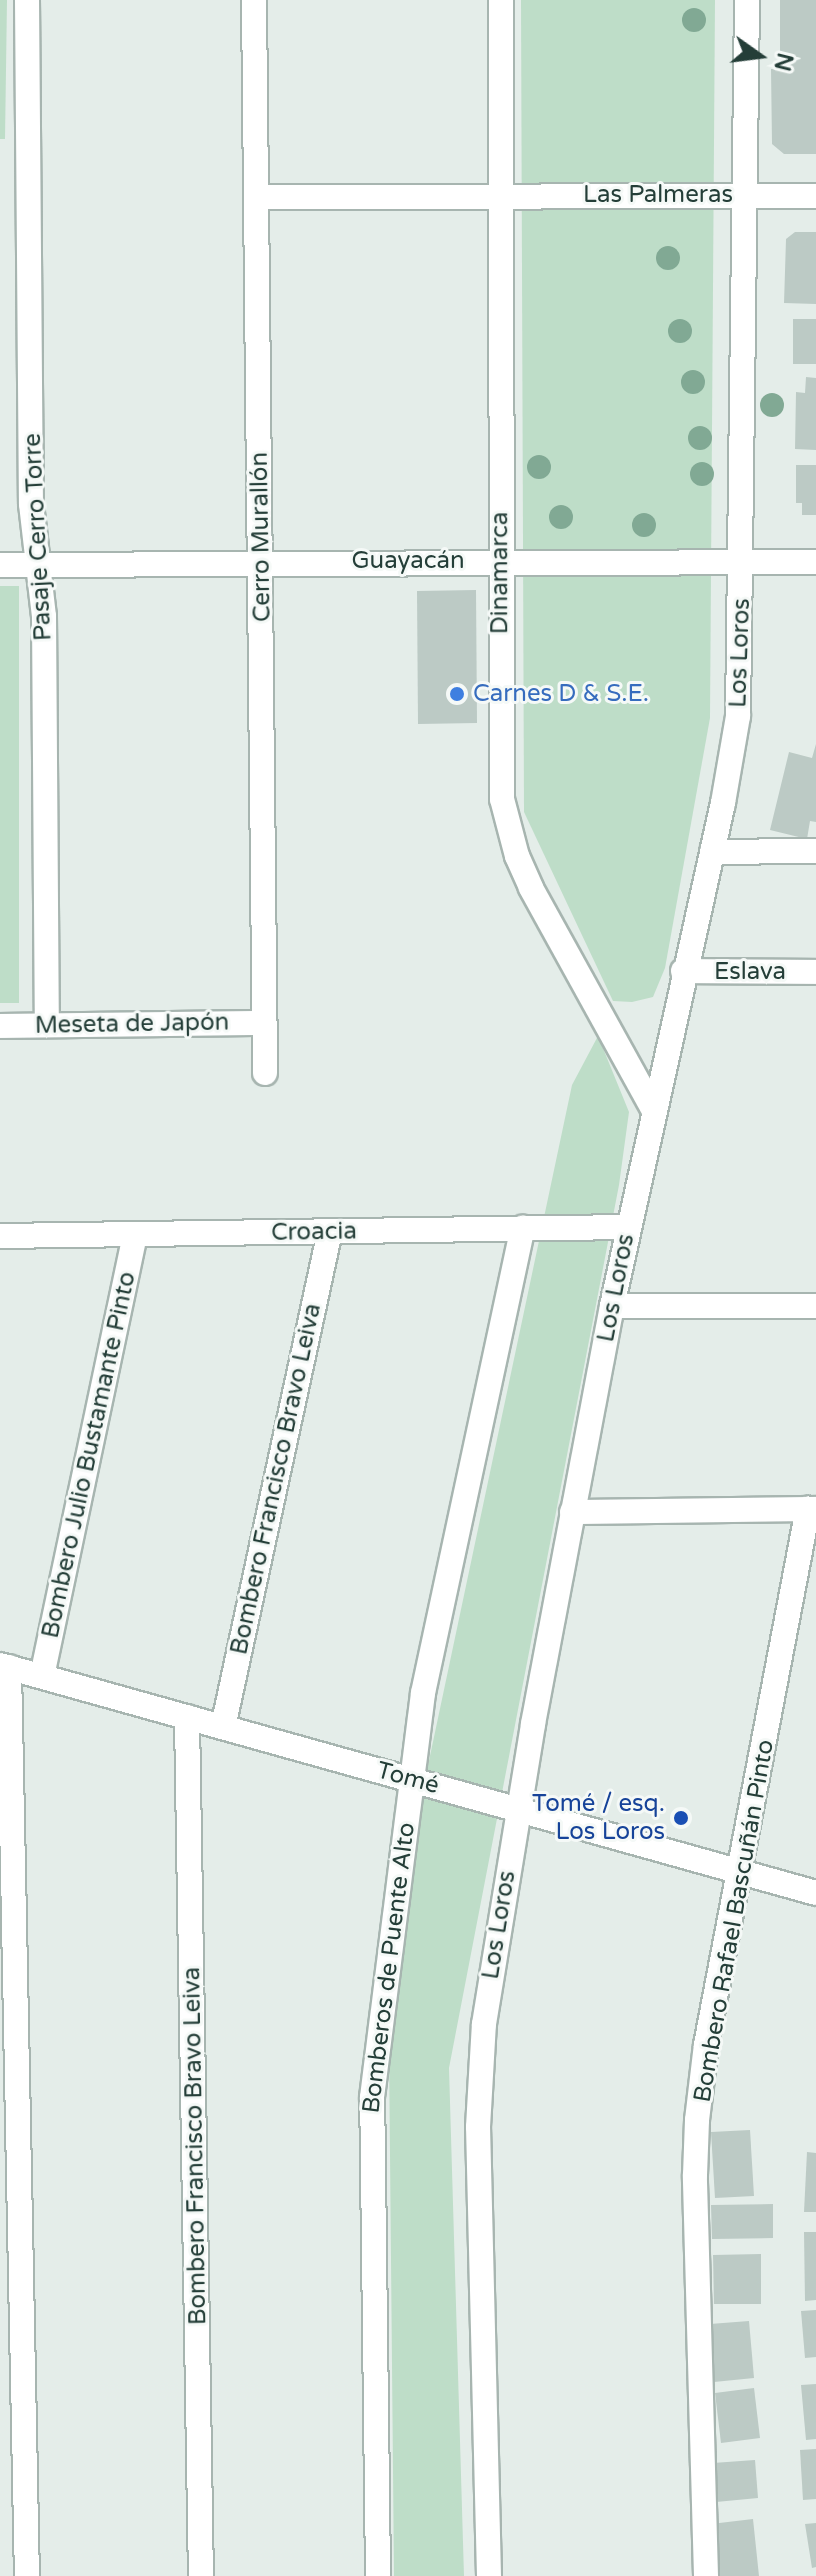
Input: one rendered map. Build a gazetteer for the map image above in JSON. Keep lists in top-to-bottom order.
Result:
{
  "streets": {
    "street": [
      "Las Palmeras",
      "Pasaje Cerro Torre",
      "Cerro Murallón",
      "Guayacán",
      "Dinamarca",
      "Los Loros",
      "Eslava",
      "Meseta de Japón",
      "Croacia",
      "Bombero Julio Bustamante Pinto",
      "Bombero Francisco Bravo Leiva",
      "Tomé",
      "Bombero Rafael Bascuñán Pinto",
      "Bomberos de Puente Alto"
    ]
  },
  "crossings": [
    ["Las Palmeras", "Cerro Murallón"],
    ["Las Palmeras", "Dinamarca"],
    ["Las Palmeras", "Los Loros"],
    ["Pasaje Cerro Torre", "Guayacán"],
    ["Pasaje Cerro Torre", "Meseta de Japón"],
    ["Cerro Murallón", "Guayacán"],
    ["Cerro Murallón", "Meseta de Japón"],
    ["Guayacán", "Dinamarca"],
    ["Guayacán", "Los Loros"],
    ["Dinamarca", "Los Loros"],
    ["Los Loros", "Eslava"],
    ["Los Loros", "Croacia"],
    ["Los Loros", "Tomé"],
    ["Croacia", "Bombero Julio Bustamante Pinto"],
    ["Croacia", "Bombero Francisco Bravo Leiva"],
    ["Croacia", "Bomberos de Puente Alto"],
    ["Bombero Julio Bustamante Pinto", "Tomé"],
    ["Bombero Francisco Bravo Leiva", "Tomé"],
    ["Tomé", "Bombero Rafael Bascuñán Pinto"],
    ["Tomé", "Bomberos de Puente Alto"]
  ],
  "places": ["Carnes D & S.E.", "Tomé / esq. Los Loros"],
  "north": "right"
}
